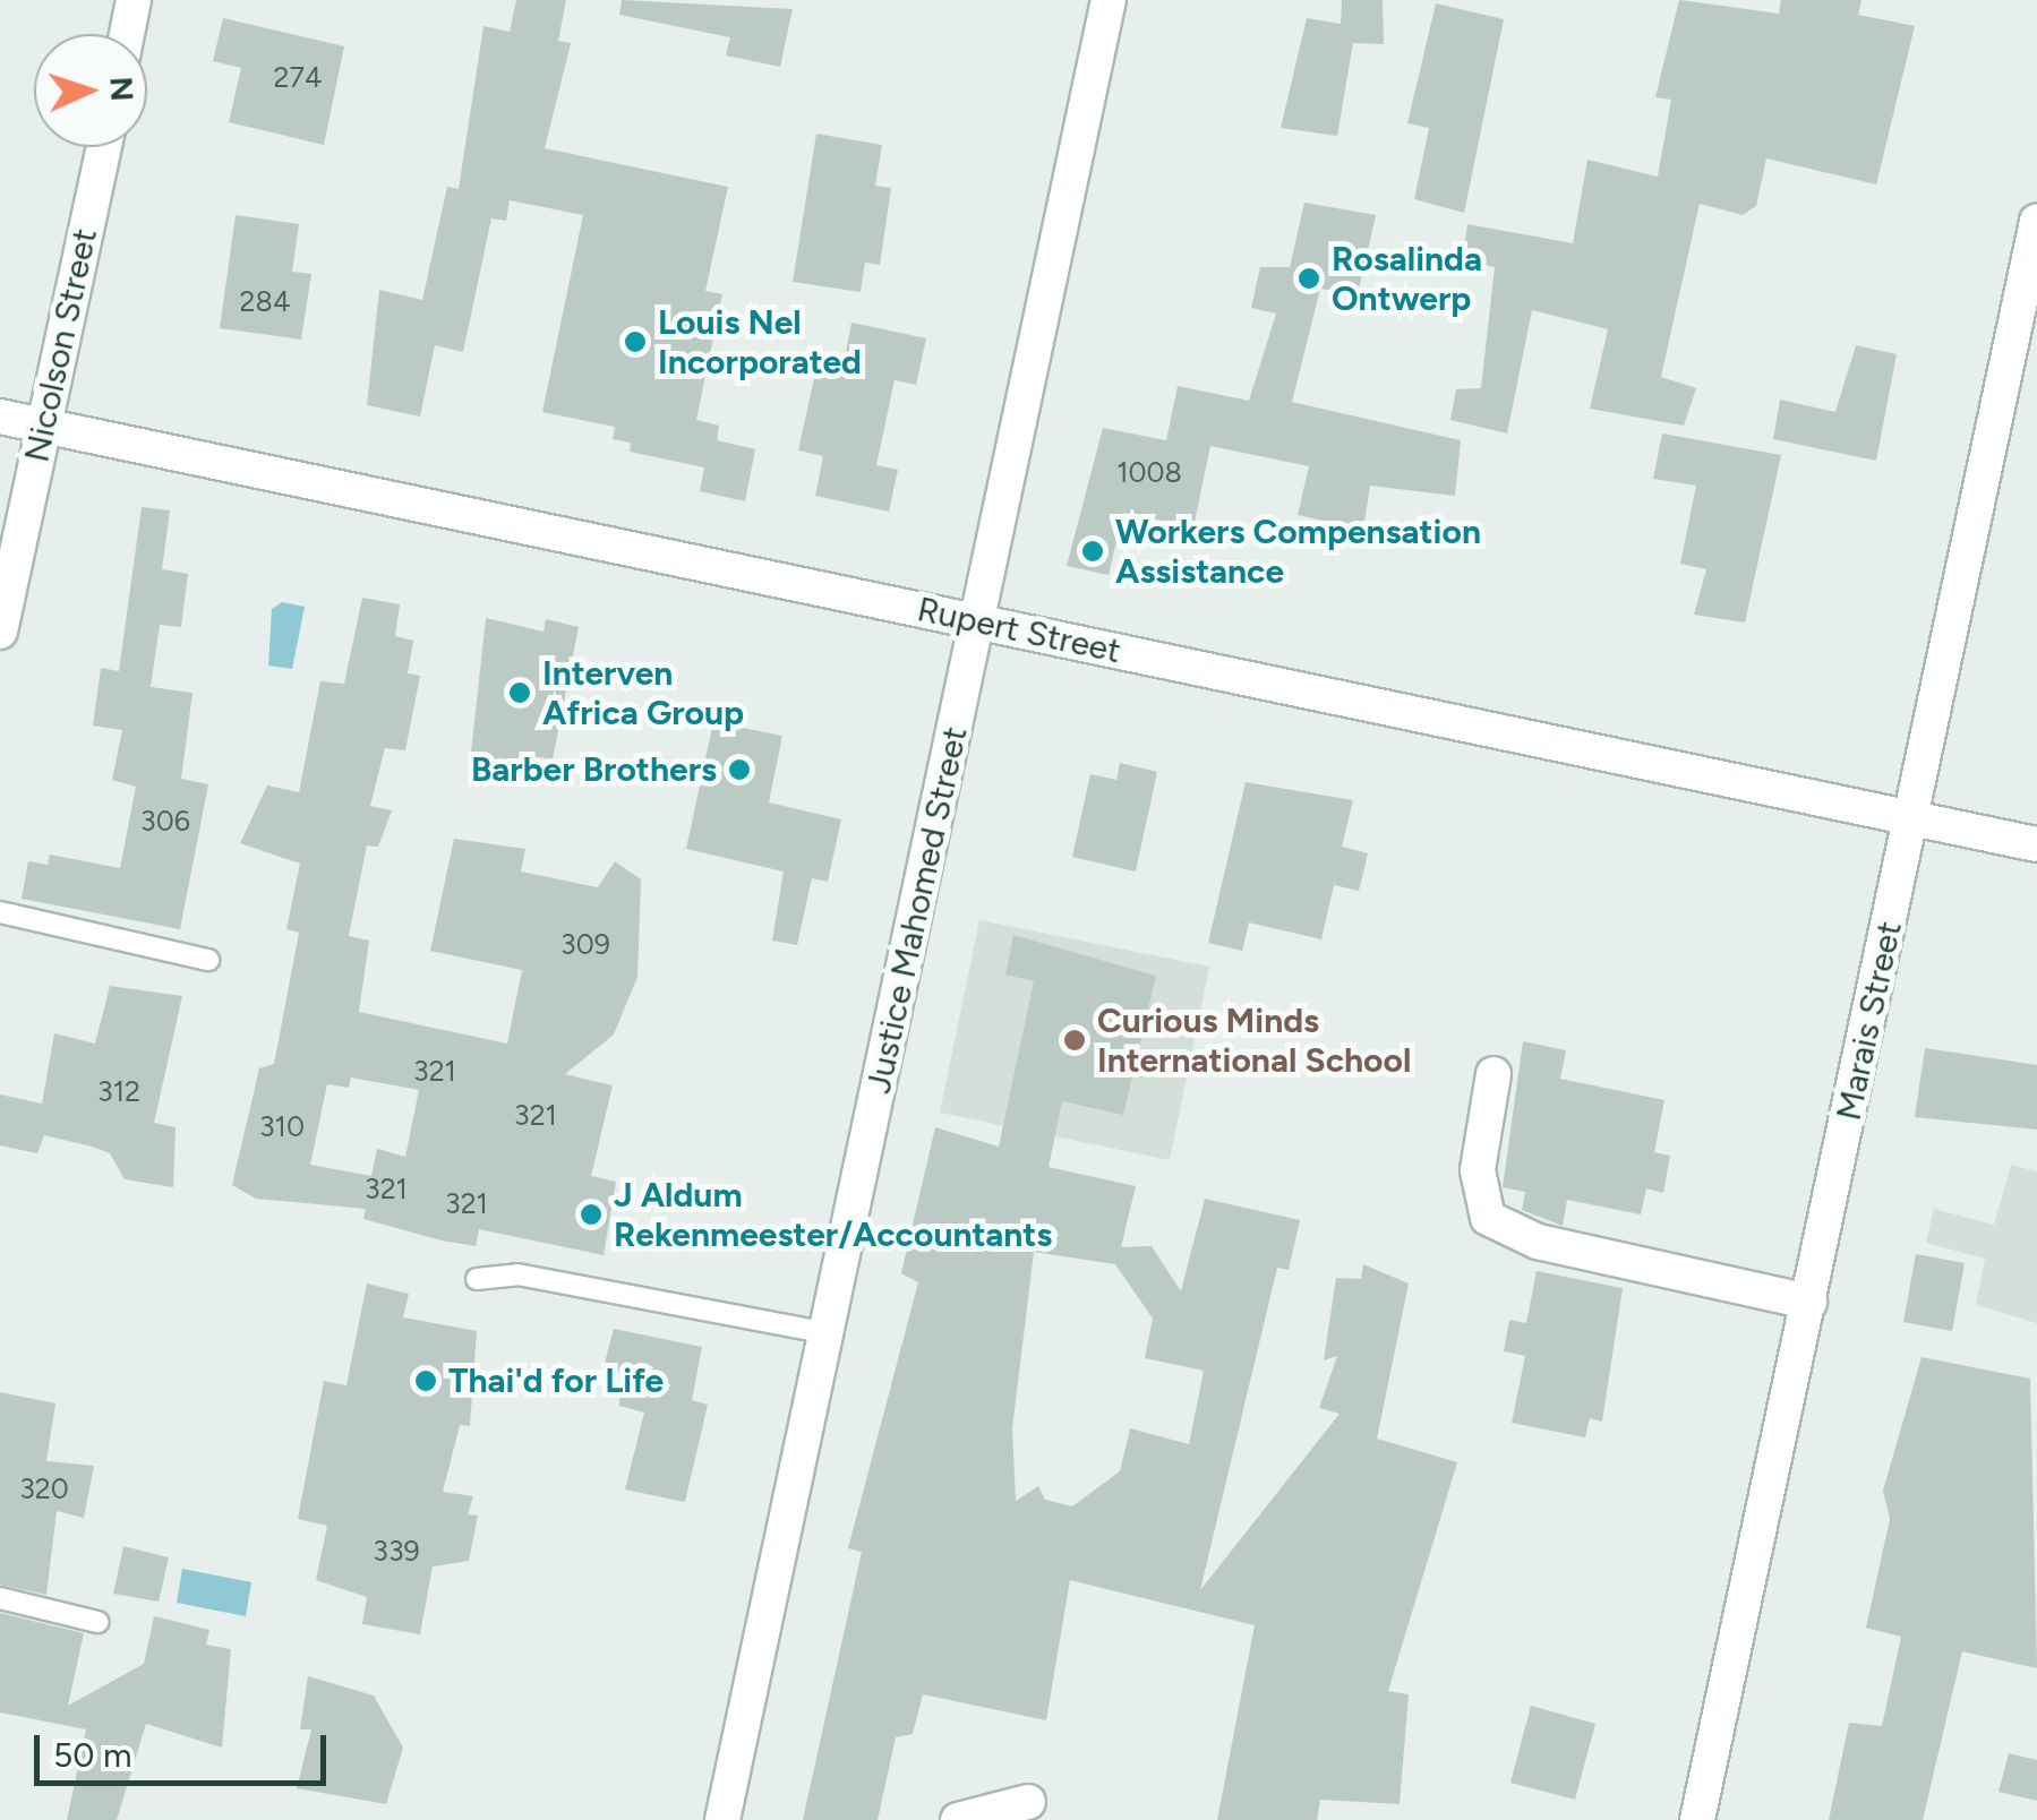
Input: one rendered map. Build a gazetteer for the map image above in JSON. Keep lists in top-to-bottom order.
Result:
{
  "streets": {
    "street": [
      "Nicolson Street",
      "Rupert Street",
      "Justice Mahomed Street",
      "Marais Street"
    ]
  },
  "crossings": [
    ["Nicolson Street", "Rupert Street"],
    ["Rupert Street", "Justice Mahomed Street"],
    ["Rupert Street", "Marais Street"]
  ],
  "places": [
    "Rosalinda Ontwerp",
    "Louis Nel Incorporated",
    "Workers Compensation Assistance",
    "Interven Africa Group",
    "Barber Brothers",
    "Curious Minds International School",
    "J Aldum Rekenmeester/Accountants",
    "Thai'd for Life"
  ],
  "house_numbers": [
    "274",
    "284",
    "1008",
    "306",
    "309",
    "321",
    "312",
    "321",
    "310",
    "321",
    "321",
    "320",
    "339"
  ],
  "scale_bar": "50 m",
  "north": "right"
}
